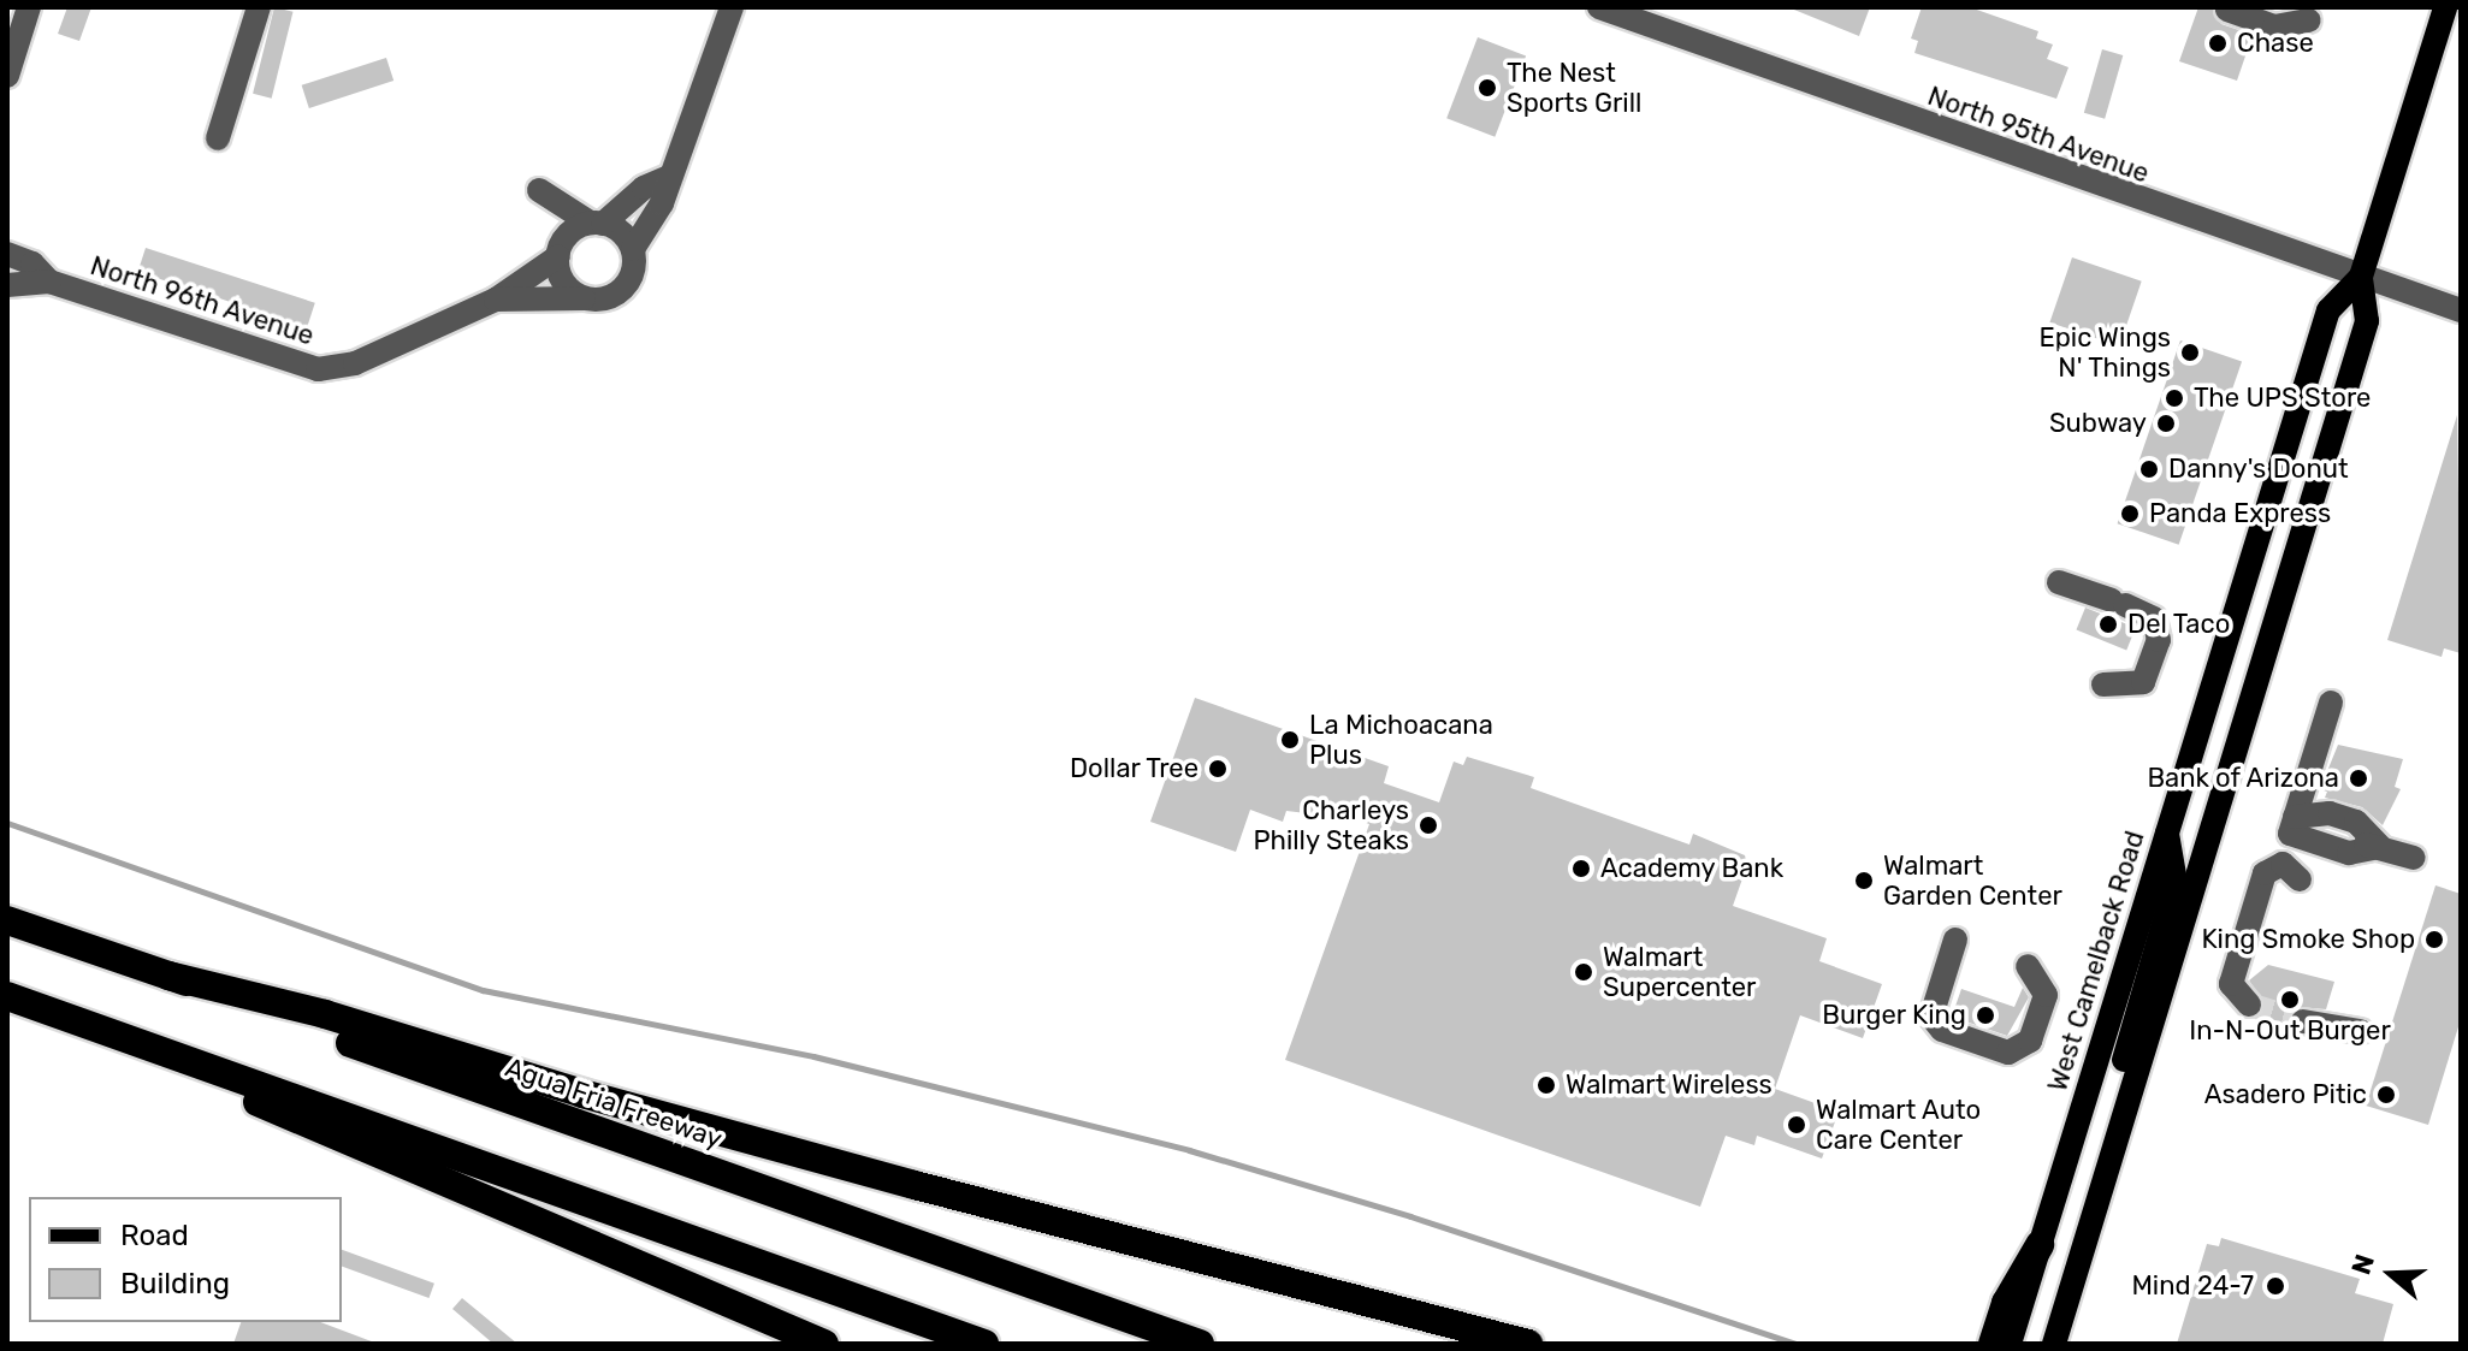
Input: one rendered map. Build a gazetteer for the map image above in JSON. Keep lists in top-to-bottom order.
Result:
{
  "streets": {
    "highway": ["Agua Fria Freeway"],
    "main road": ["West Camelback Road"],
    "street": ["North 95th Avenue", "North 96th Avenue"]
  },
  "crossings": [
    ["North 95th Avenue", "West Camelback Road"]
  ],
  "places": [
    "Chase",
    "The Nest Sports Grill",
    "Epic Wings N' Things",
    "The UPS Store",
    "Subway",
    "Danny's Donut",
    "Panda Express",
    "Del Taco",
    "La Michoacana Plus",
    "Dollar Tree",
    "Bank of Arizona",
    "Charleys Philly Steaks",
    "Academy Bank",
    "Walmart Garden Center",
    "King Smoke Shop",
    "Walmart Supercenter",
    "In-N-Out Burger",
    "Burger King",
    "Walmart Wireless",
    "Asadero Pitic",
    "Walmart Auto Care Center",
    "Mind 24-7"
  ],
  "legend": ["Road", "Building"],
  "north": "left"
}
